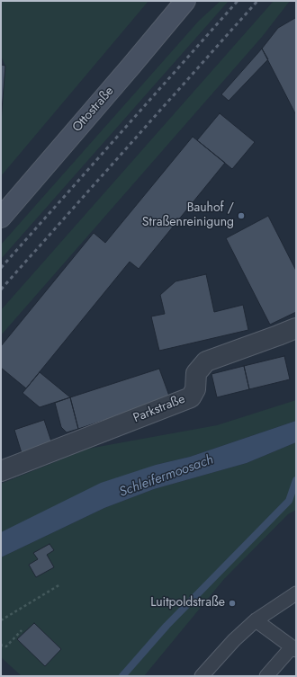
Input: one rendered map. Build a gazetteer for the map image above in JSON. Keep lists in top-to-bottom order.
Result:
{
  "streets": {
    "main road": ["Ottostraße"],
    "street": ["Parkstraße"]
  },
  "water": ["Schleifermoosach"],
  "places": ["Bauhof / Straßenreinigung", "Luitpoldstraße"]
}
